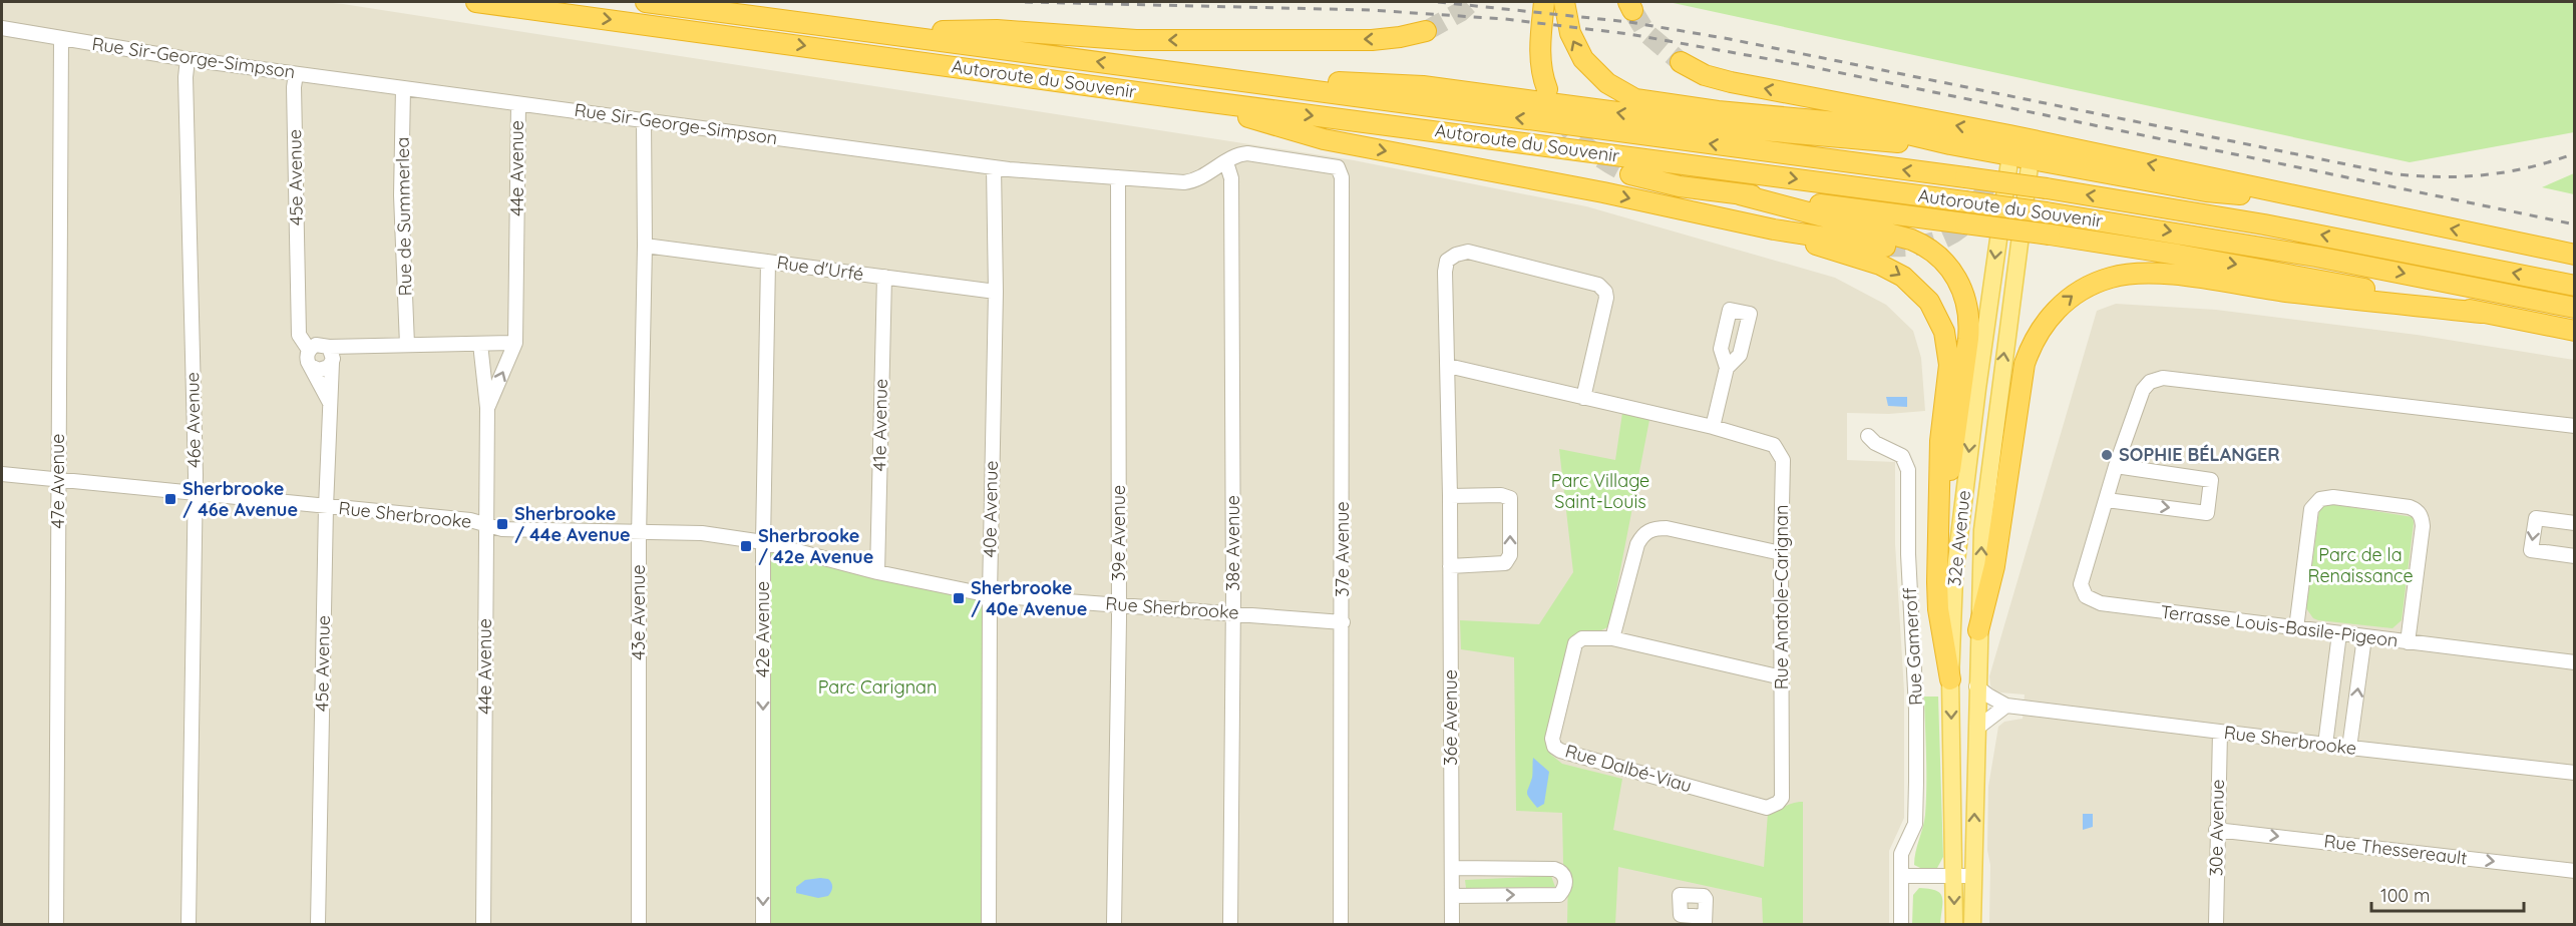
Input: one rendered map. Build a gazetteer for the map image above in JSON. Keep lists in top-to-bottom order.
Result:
{
  "streets": {
    "highway": ["Autoroute du Souvenir"],
    "main road": ["32e Avenue"],
    "street": [
      "Rue Sir-George-Simpson",
      "44e Avenue",
      "45e Avenue",
      "Rue de Summerlea",
      "Rue d'Urfé",
      "46e Avenue",
      "41e Avenue",
      "47e Avenue",
      "40e Avenue",
      "Rue Sherbrooke",
      "39e Avenue",
      "38e Avenue",
      "37e Avenue",
      "Rue Anatole-Carignan",
      "43e Avenue",
      "Terrasse Louis-Basile-Pigeon",
      "42e Avenue",
      "Rue Gameroff",
      "36e Avenue",
      "Rue Dalbé-Viau",
      "30e Avenue",
      "Rue Thessereault"
    ]
  },
  "crossings": [
    ["Rue Sir-George-Simpson", "44e Avenue"],
    ["Rue Sir-George-Simpson", "45e Avenue"],
    ["Rue Sir-George-Simpson", "Rue de Summerlea"],
    ["Rue Sir-George-Simpson", "46e Avenue"],
    ["Rue Sir-George-Simpson", "47e Avenue"],
    ["Rue Sir-George-Simpson", "40e Avenue"],
    ["Rue Sir-George-Simpson", "39e Avenue"],
    ["Rue Sir-George-Simpson", "38e Avenue"],
    ["Rue Sir-George-Simpson", "37e Avenue"],
    ["Rue Sir-George-Simpson", "43e Avenue"],
    ["44e Avenue", "Rue Sherbrooke"],
    ["45e Avenue", "Rue Sherbrooke"],
    ["Rue d'Urfé", "41e Avenue"],
    ["Rue d'Urfé", "40e Avenue"],
    ["Rue d'Urfé", "43e Avenue"],
    ["Rue d'Urfé", "42e Avenue"],
    ["46e Avenue", "Rue Sherbrooke"],
    ["41e Avenue", "Rue Sherbrooke"],
    ["47e Avenue", "Rue Sherbrooke"],
    ["40e Avenue", "Rue Sherbrooke"],
    ["Rue Sherbrooke", "39e Avenue"],
    ["Rue Sherbrooke", "32e Avenue"],
    ["Rue Sherbrooke", "38e Avenue"],
    ["Rue Sherbrooke", "37e Avenue"],
    ["Rue Sherbrooke", "43e Avenue"],
    ["Rue Sherbrooke", "42e Avenue"],
    ["Rue Sherbrooke", "30e Avenue"],
    ["Rue Anatole-Carignan", "36e Avenue"],
    ["Rue Anatole-Carignan", "Rue Dalbé-Viau"],
    ["30e Avenue", "Rue Thessereault"]
  ],
  "one_way": ["42e Avenue", "Rue Thessereault"],
  "parks": ["Parc Village Saint-Louis", "Parc de la Renaissance", "Parc Carignan"],
  "places": {
    "other": ["SOPHIE BÉLANGER"],
    "transit": [
      "Sherbrooke / 46e Avenue",
      "Sherbrooke / 44e Avenue",
      "Sherbrooke / 42e Avenue",
      "Sherbrooke / 40e Avenue"
    ]
  },
  "scale_bar": "100 m"
}
